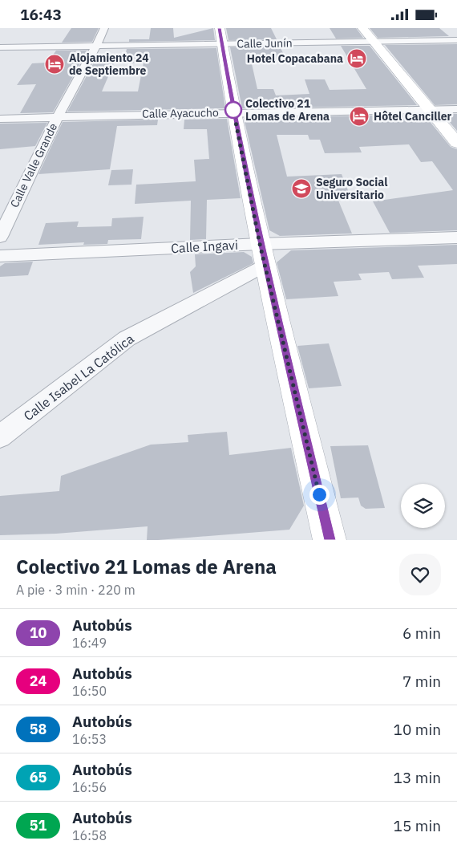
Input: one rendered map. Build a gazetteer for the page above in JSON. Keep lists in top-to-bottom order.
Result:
{
  "streets": {
    "street": [
      "Calle Junín",
      "Calle Ayacucho",
      "Calle Valle Grande",
      "Calle Ingavi",
      "Calle Isabel La Católica"
    ]
  },
  "crossings": [
    ["Calle Junín", "Calle Valle Grande"],
    ["Calle Ayacucho", "Calle Valle Grande"],
    ["Calle Ingavi", "Calle Isabel La Católica"]
  ],
  "places": {
    "hotel": ["Hotel Copacabana", "Alojamiento 24 de Septiembre", "Hôtel Canciller"],
    "other": ["Colectivo 21 Lomas de Arena"],
    "school or university": ["Seguro Social Universitario"]
  },
  "lines": ["bus line 10"],
  "page": {
    "status": "16:43",
    "heading": ["Colectivo 21 Lomas de Arena", "A pie · 3 min · 220 m"],
    "list": [
      {
        "mark": "10",
        "name": "Autobús",
        "note": "16:49",
        "value": "6 min"
      },
      {
        "mark": "24",
        "name": "Autobús",
        "note": "16:50",
        "value": "7 min"
      },
      {
        "mark": "58",
        "name": "Autobús",
        "note": "16:53",
        "value": "10 min"
      },
      {
        "mark": "65",
        "name": "Autobús",
        "note": "16:56",
        "value": "13 min"
      },
      {
        "mark": "51",
        "name": "Autobús",
        "note": "16:58",
        "value": "15 min"
      }
    ]
  }
}
